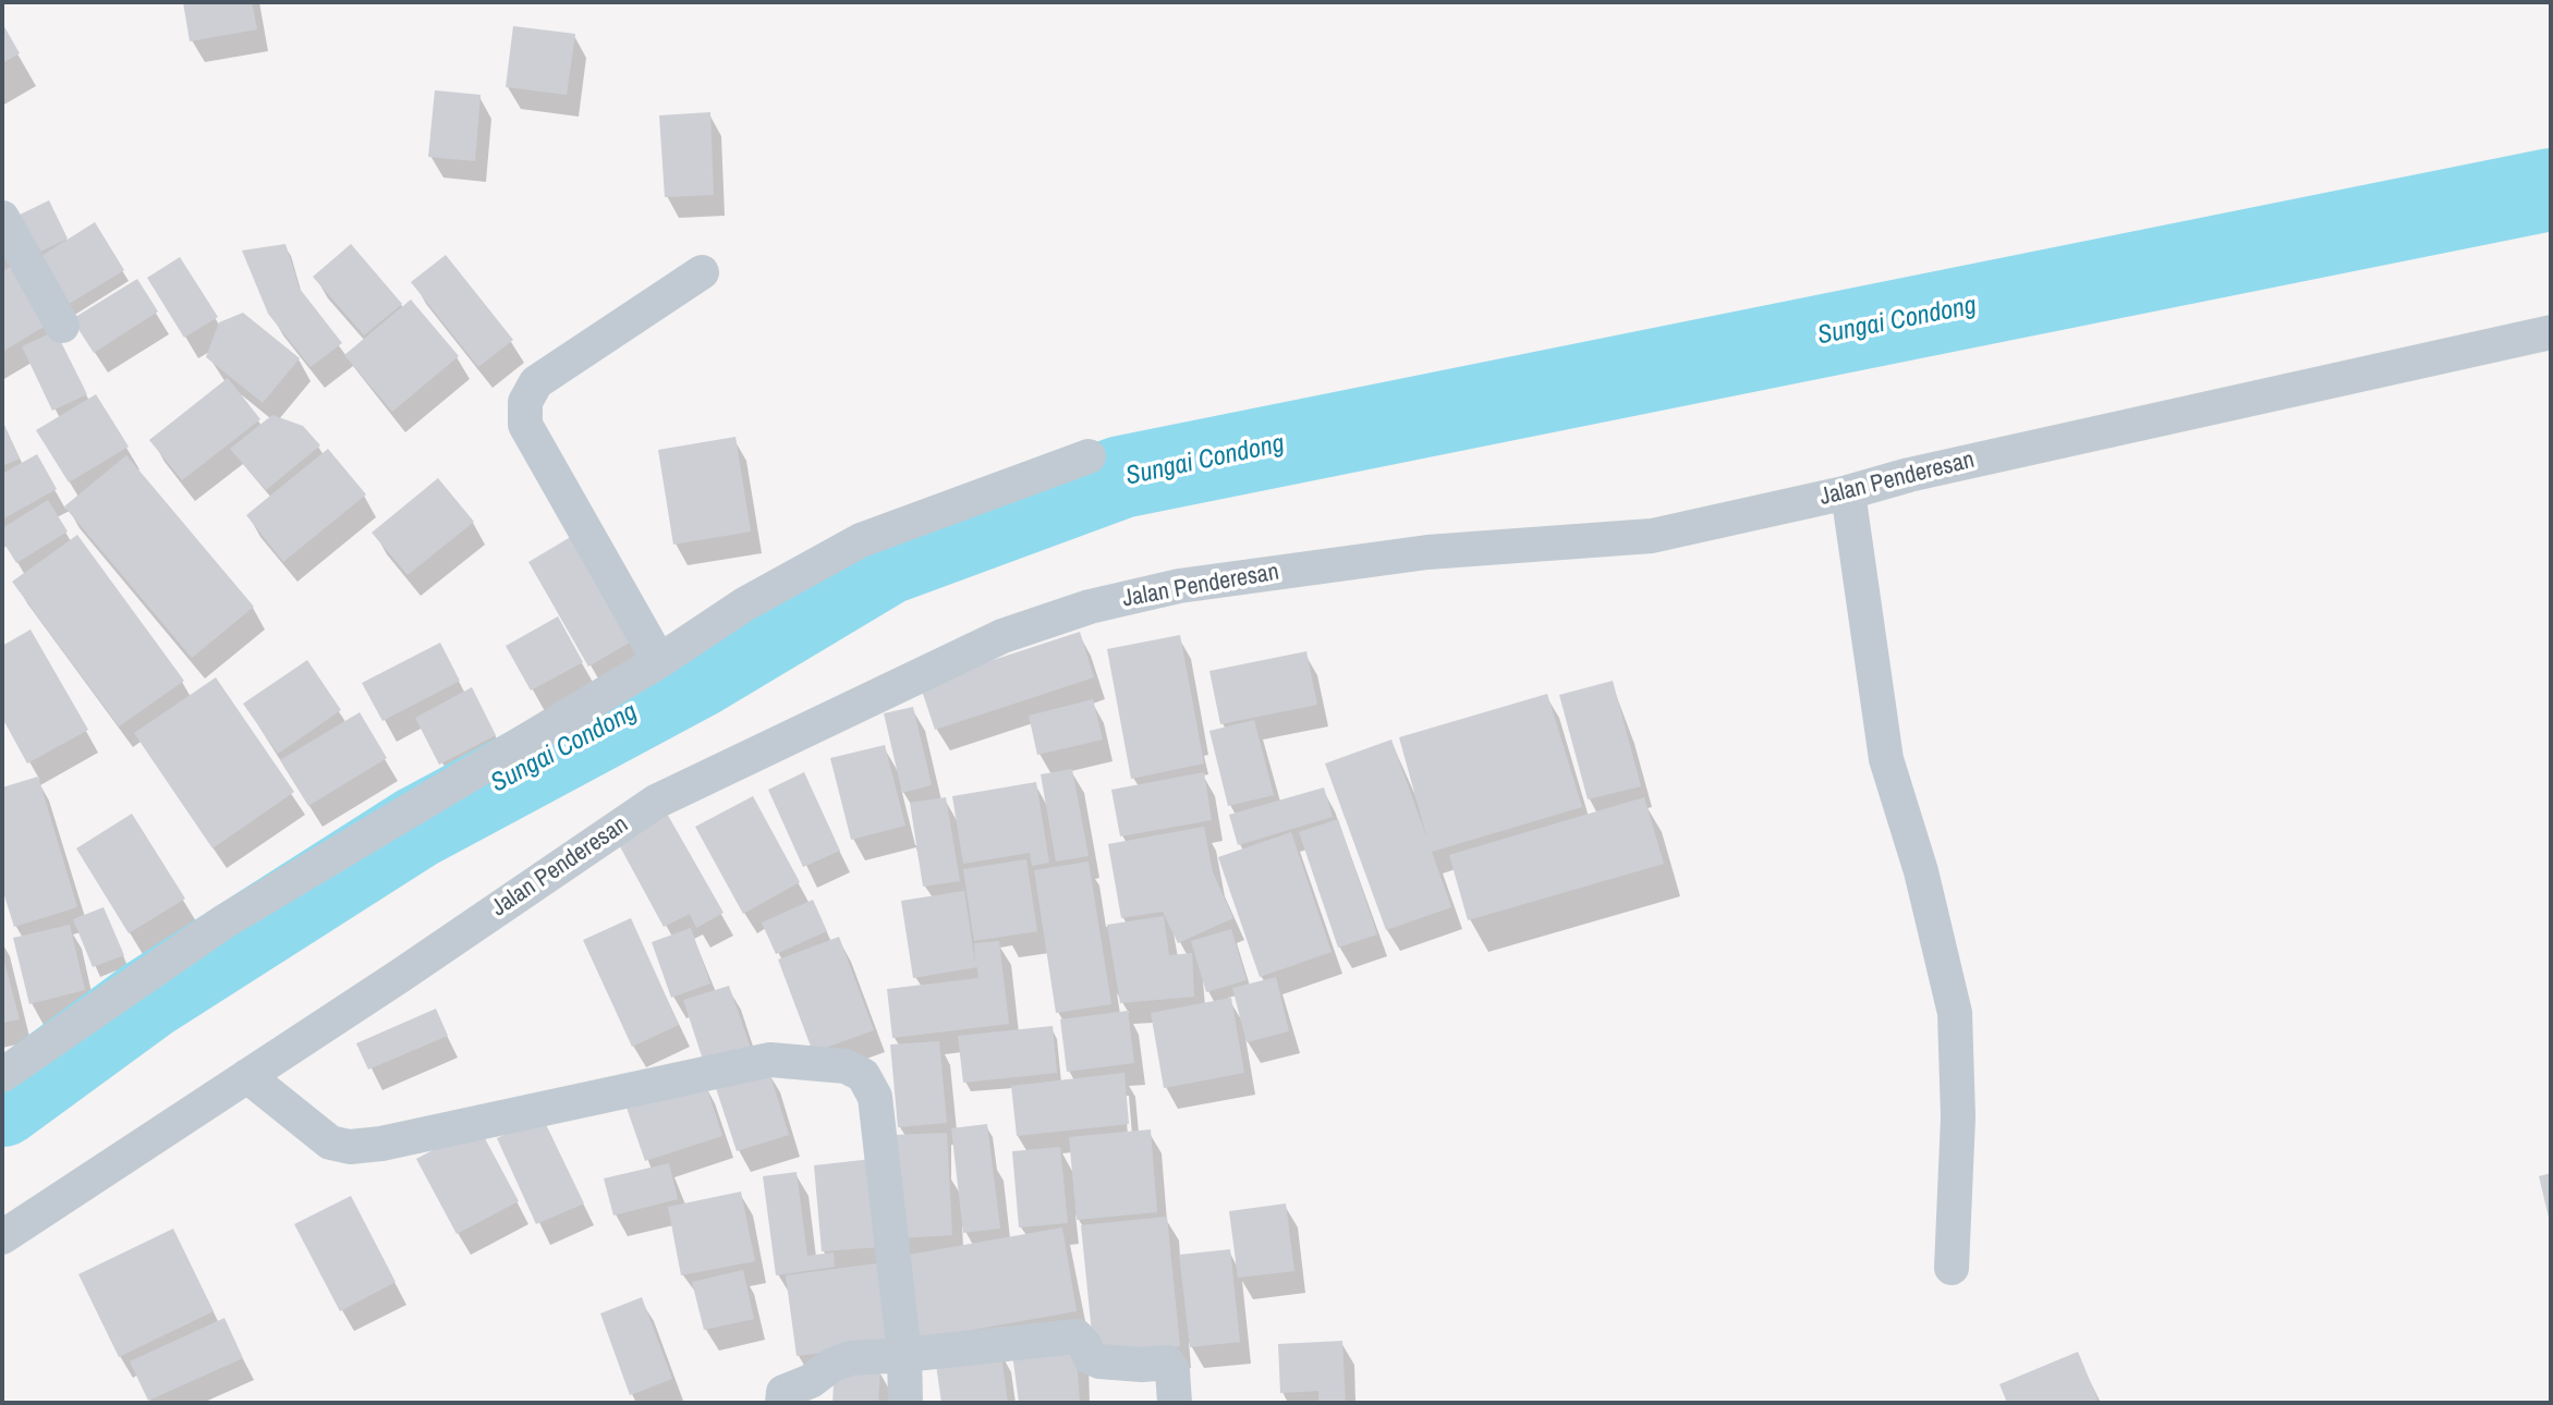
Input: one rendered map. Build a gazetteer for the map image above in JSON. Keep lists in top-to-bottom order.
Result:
{
  "streets": {
    "street": ["Jalan Penderesan"]
  },
  "water": ["Sungai Condong"]
}
